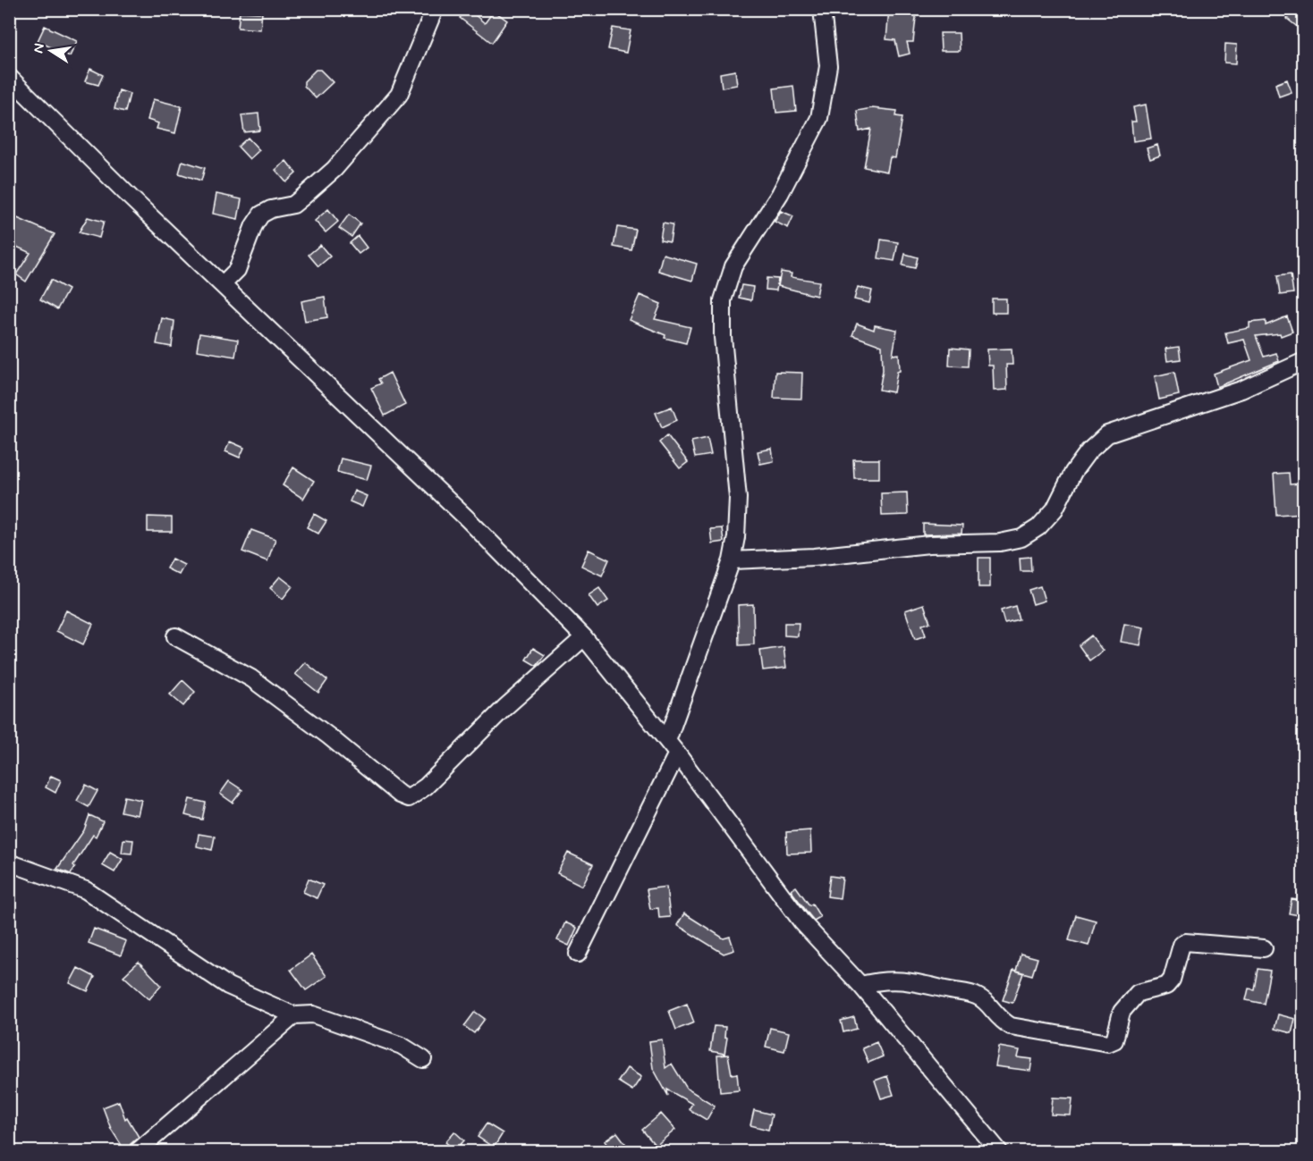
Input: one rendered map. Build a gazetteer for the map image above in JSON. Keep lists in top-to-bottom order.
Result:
{
  "north": "left"
}
